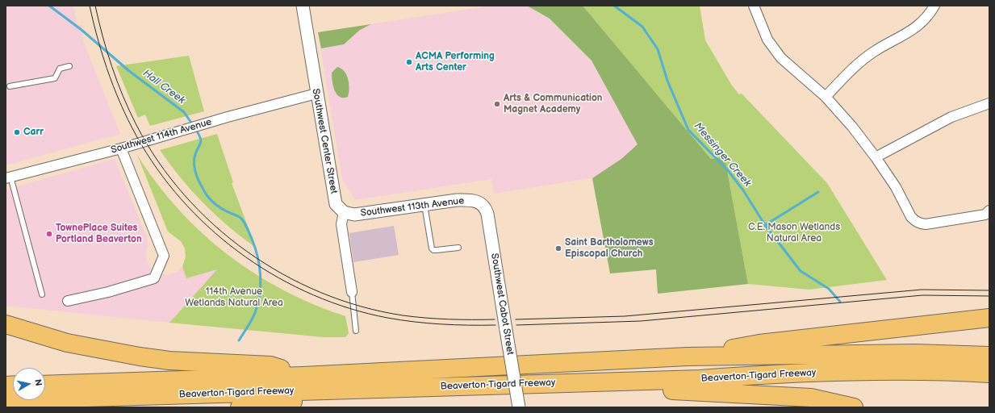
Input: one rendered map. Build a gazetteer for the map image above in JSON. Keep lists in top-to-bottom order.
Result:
{
  "streets": {
    "highway": ["Beaverton-Tigard Freeway"],
    "street": [
      "Southwest 114th Avenue",
      "Southwest Center Street",
      "Southwest 113th Avenue",
      "Southwest Cabot Street"
    ]
  },
  "crossings": [
    ["Southwest 114th Avenue", "Southwest Center Street"],
    ["Southwest Center Street", "Southwest 113th Avenue"],
    ["Southwest 113th Avenue", "Southwest Cabot Street"]
  ],
  "water": ["Hall Creek", "Messinger Creek"],
  "parks": ["C.E. Mason Wetlands Natural Area", "114th Avenue Wetlands Natural Area"],
  "places": [
    "ACMA Performing Arts Center",
    "Arts & Communication Magnet Academy",
    "Carr",
    "TownePlace Suites Portland Beaverton",
    "Saint Bartholomews Episcopal Church"
  ],
  "north": "right"
}
